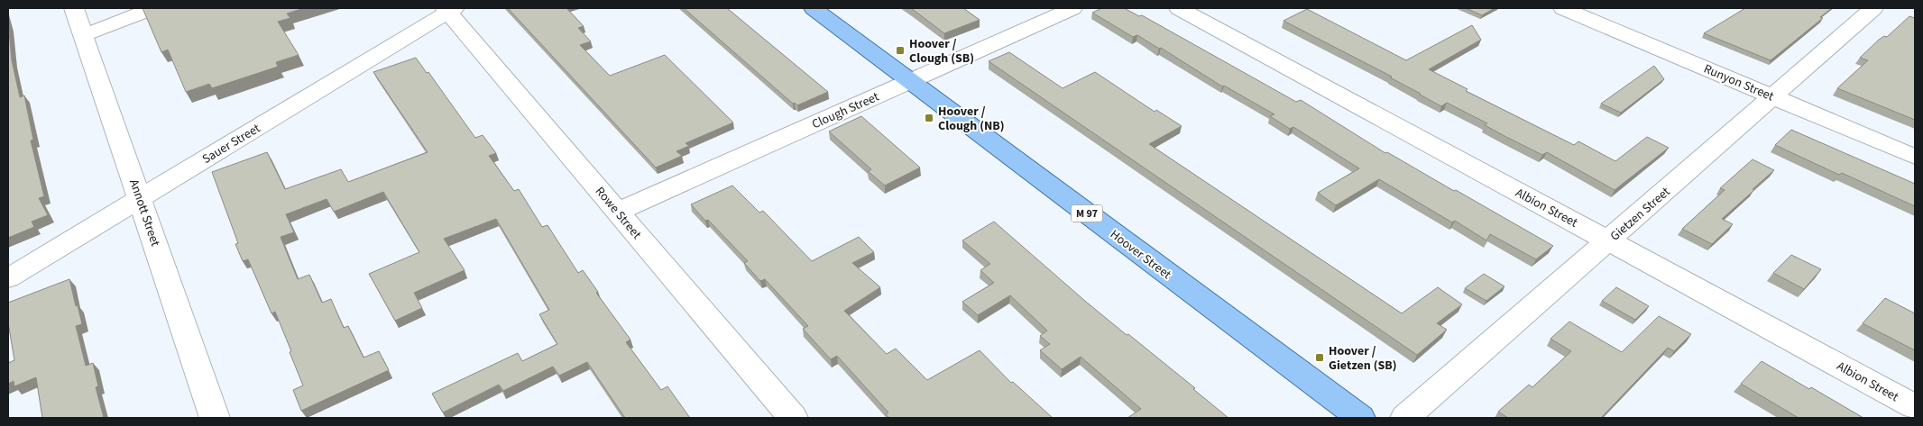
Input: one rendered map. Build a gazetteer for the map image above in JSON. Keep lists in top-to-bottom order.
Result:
{
  "streets": {
    "main road": ["M 97", "Hoover Street"],
    "street": [
      "Runyon Street",
      "Clough Street",
      "Sauer Street",
      "Albion Street",
      "Annott Street",
      "Rowe Street",
      "Gietzen Street"
    ]
  },
  "crossings": [
    ["Runyon Street", "Gietzen Street"],
    ["Clough Street", "Rowe Street"],
    ["Clough Street", "Hoover Street"],
    ["Sauer Street", "Annott Street"],
    ["Sauer Street", "Rowe Street"],
    ["Albion Street", "Gietzen Street"]
  ],
  "places": {
    "transit": ["Hoover / Clough (SB)", "Hoover / Clough (NB)", "Hoover / Gietzen (SB)"]
  }
}
